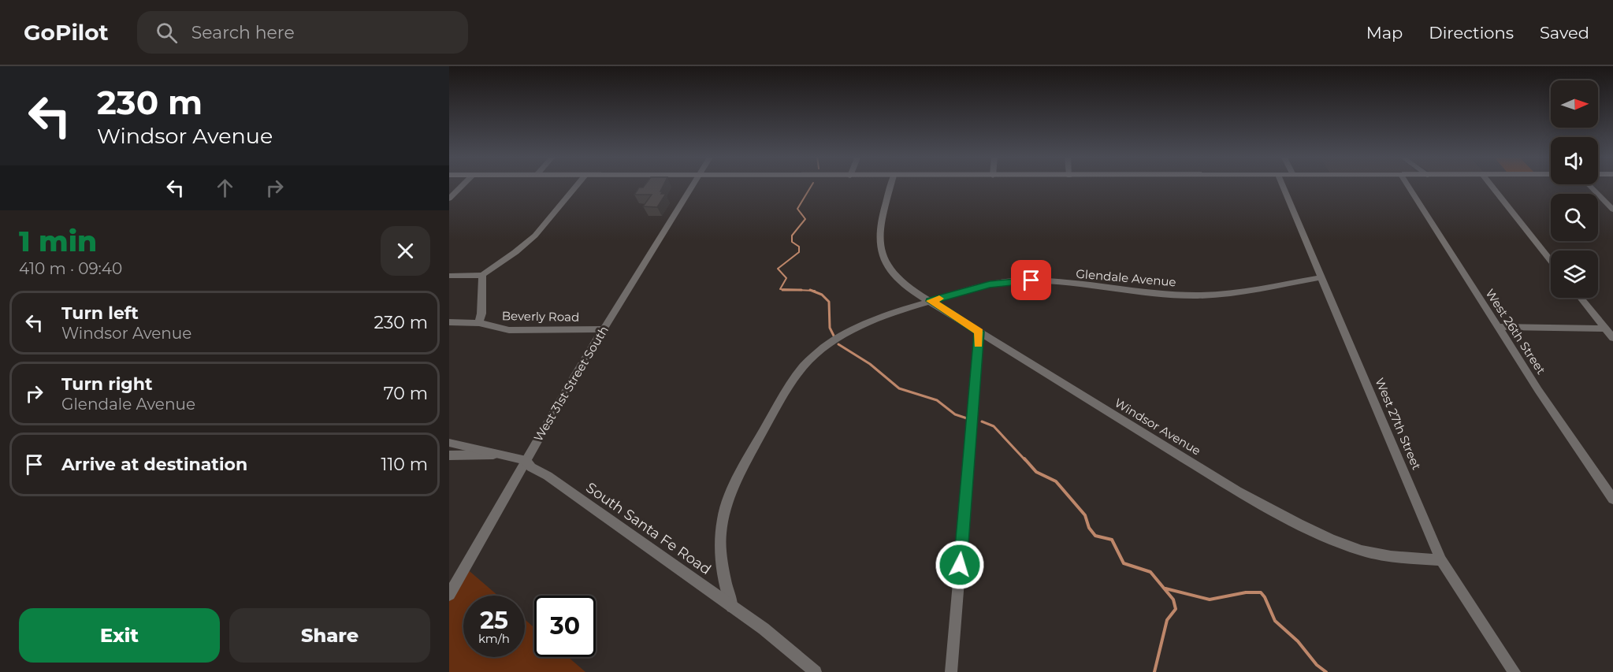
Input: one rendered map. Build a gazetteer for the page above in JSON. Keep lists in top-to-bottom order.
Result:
{
  "streets": {
    "street": [
      "Glendale Avenue",
      "Beverly Road",
      "West 26th Street",
      "West 31st Street South",
      "West 27th Street",
      "Windsor Avenue",
      "South Santa Fe Road"
    ]
  },
  "crossings": [
    ["Glendale Avenue", "West 27th Street"],
    ["Glendale Avenue", "Windsor Avenue"],
    ["Glendale Avenue", "South Santa Fe Road"],
    ["Beverly Road", "West 31st Street South"],
    ["West 31st Street South", "South Santa Fe Road"],
    ["West 27th Street", "Windsor Avenue"]
  ],
  "north": "right",
  "page": {
    "header": "GoPilot",
    "search": "Search here",
    "nav": ["Map", "Directions", "Saved"],
    "turn": ["230 m", "Windsor Avenue"],
    "heading": ["1 min", "410 m · 09:40"],
    "list": [
      {
        "name": "Turn left",
        "note": "Windsor Avenue",
        "value": "230 m"
      },
      {
        "name": "Turn right",
        "note": "Glendale Avenue",
        "value": "70 m"
      },
      {
        "name": "Arrive at destination",
        "value": "110 m"
      }
    ],
    "speed": "25 km/h",
    "limit": "30",
    "buttons": ["Exit", "Share"]
  }
}
